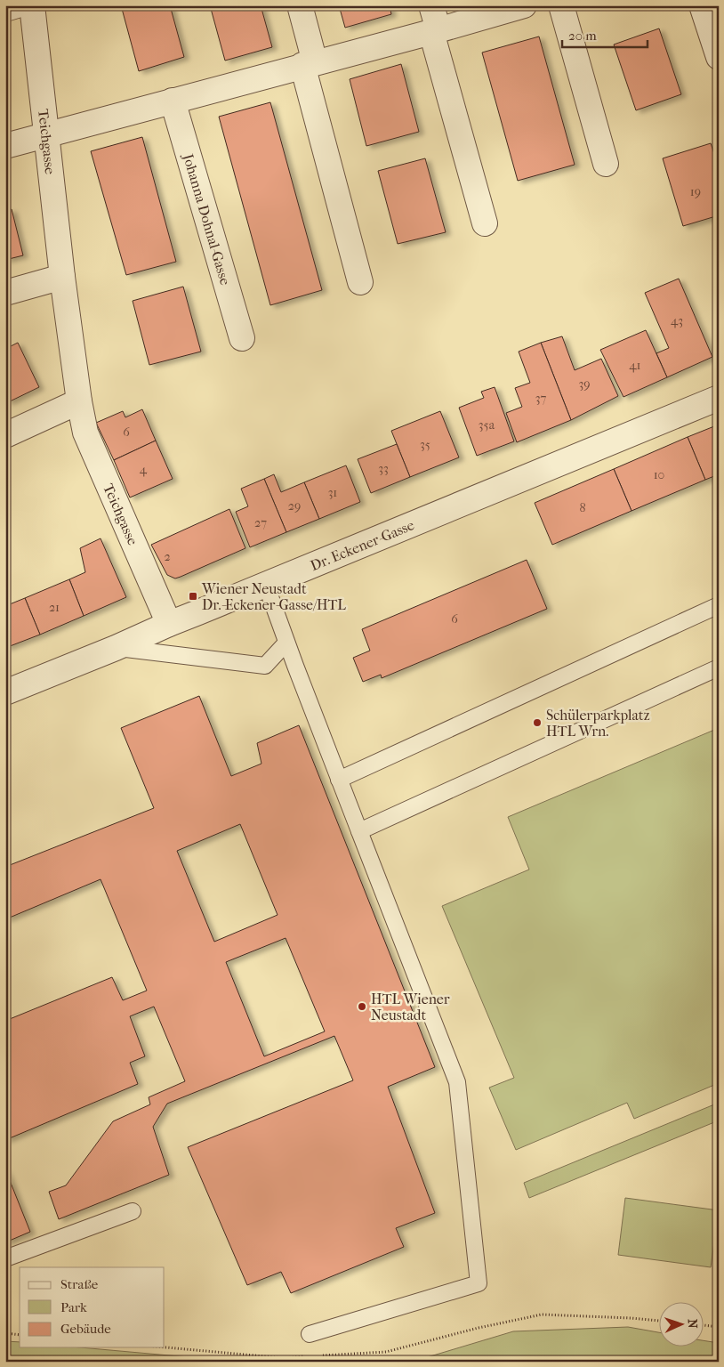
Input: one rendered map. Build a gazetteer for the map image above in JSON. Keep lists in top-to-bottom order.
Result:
{
  "streets": {
    "street": ["Teichgasse", "Johanna Dohnal-Gasse", "Dr. Eckener-Gasse"]
  },
  "crossings": [
    ["Teichgasse", "Dr. Eckener-Gasse"]
  ],
  "places": {
    "transit": ["Wiener Neustadt Dr.-Eckener-Gasse/HTL"],
    "other": ["Schülerparkplatz HTL Wrn.", "HTL Wiener Neustadt"]
  },
  "house_numbers": [
    "19",
    "43",
    "41",
    "39",
    "37",
    "35a",
    "6",
    "35",
    "33",
    "4",
    "10",
    "31",
    "29",
    "8",
    "27",
    "2",
    "21",
    "6"
  ],
  "legend": ["Straße", "Park", "Gebäude"],
  "scale_bar": "20 m",
  "north": "right"
}
